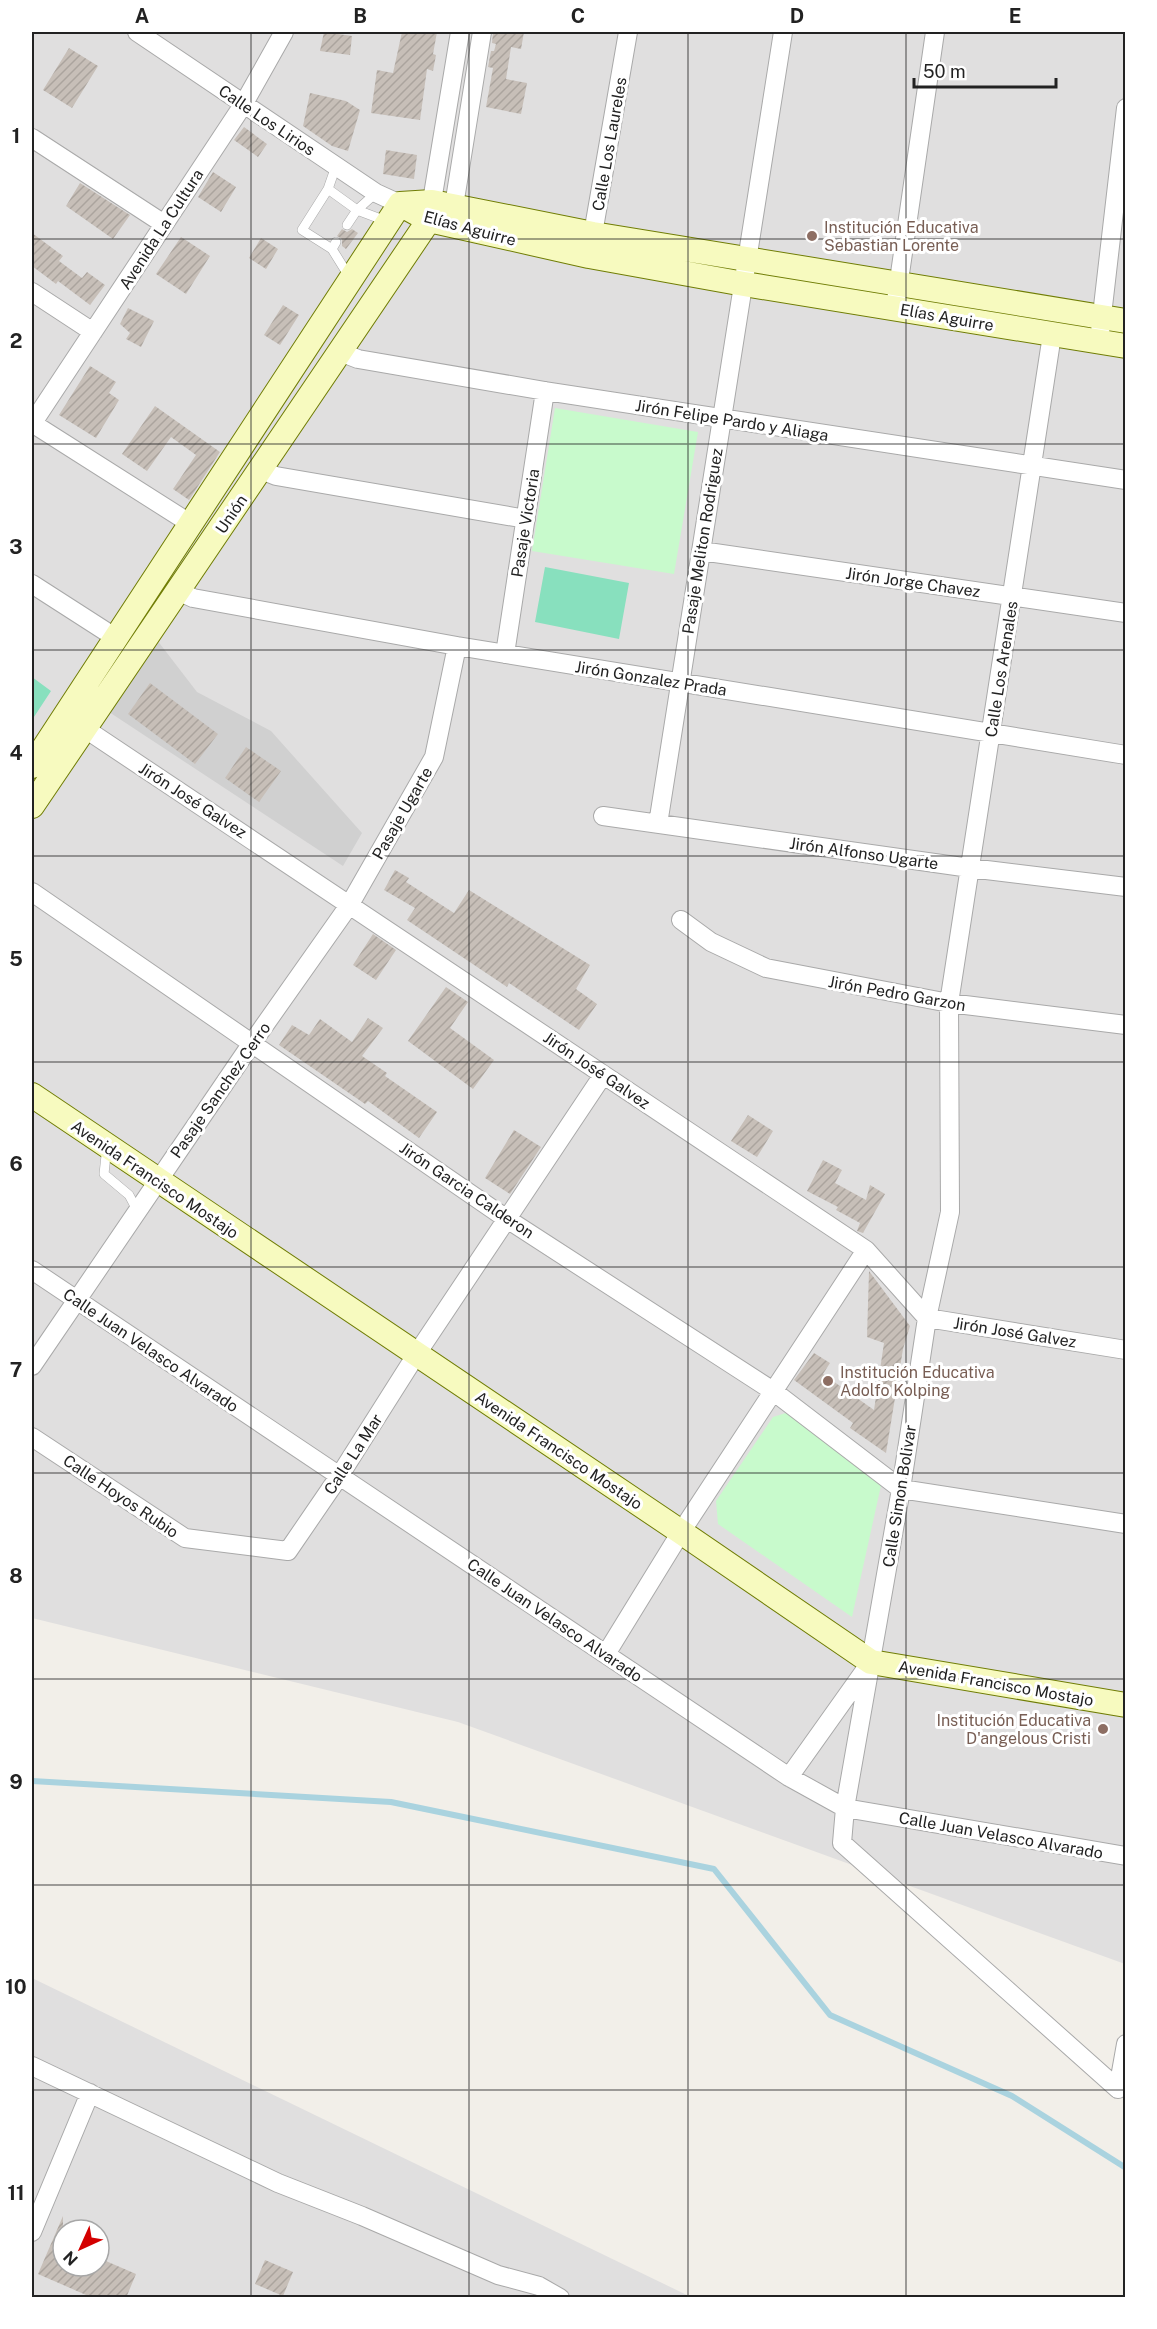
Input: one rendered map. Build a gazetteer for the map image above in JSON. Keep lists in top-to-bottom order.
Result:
{
  "streets": {
    "street": [
      "Calle Los Lirios",
      "Calle Los Laureles",
      "Elías Aguirre",
      "Avenida La Cultura",
      "Jirón Felipe Pardo y Aliaga",
      "Unión",
      "Pasaje Victoria",
      "Pasaje Meliton Rodriguez",
      "Jirón Jorge Chavez",
      "Calle Los Arenales",
      "Jirón Gonzalez Prada",
      "Jirón José Galvez",
      "Pasaje Ugarte",
      "Jirón Alfonso Ugarte",
      "Jirón Pedro Garzon",
      "Pasaje Sanchez Cerro",
      "Avenida Francisco Mostajo",
      "Jirón Garcia Calderon",
      "Calle Juan Velasco Alvarado",
      "Calle La Mar",
      "Calle Hoyos Rubio",
      "Calle Simon Bolivar"
    ]
  },
  "crossings": [
    ["Calle Los Lirios", "Elías Aguirre"],
    ["Calle Los Lirios", "Avenida La Cultura"],
    ["Calle Los Lirios", "Unión"],
    ["Calle Los Laureles", "Elías Aguirre"],
    ["Elías Aguirre", "Unión"],
    ["Elías Aguirre", "Pasaje Meliton Rodriguez"],
    ["Elías Aguirre", "Calle Los Arenales"],
    ["Jirón Felipe Pardo y Aliaga", "Unión"],
    ["Jirón Felipe Pardo y Aliaga", "Pasaje Victoria"],
    ["Jirón Felipe Pardo y Aliaga", "Pasaje Meliton Rodriguez"],
    ["Jirón Felipe Pardo y Aliaga", "Calle Los Arenales"],
    ["Unión", "Jirón Gonzalez Prada"],
    ["Unión", "Jirón José Galvez"],
    ["Pasaje Victoria", "Jirón Gonzalez Prada"],
    ["Pasaje Meliton Rodriguez", "Jirón Jorge Chavez"],
    ["Pasaje Meliton Rodriguez", "Jirón Gonzalez Prada"],
    ["Pasaje Meliton Rodriguez", "Jirón Alfonso Ugarte"],
    ["Jirón Jorge Chavez", "Calle Los Arenales"],
    ["Calle Los Arenales", "Jirón Gonzalez Prada"],
    ["Calle Los Arenales", "Jirón Alfonso Ugarte"],
    ["Calle Los Arenales", "Jirón Pedro Garzon"],
    ["Calle Los Arenales", "Calle Simon Bolivar"],
    ["Jirón Gonzalez Prada", "Pasaje Ugarte"],
    ["Jirón José Galvez", "Pasaje Ugarte"],
    ["Jirón José Galvez", "Pasaje Sanchez Cerro"],
    ["Jirón José Galvez", "Calle La Mar"],
    ["Jirón José Galvez", "Calle Simon Bolivar"],
    ["Pasaje Ugarte", "Pasaje Sanchez Cerro"],
    ["Jirón Pedro Garzon", "Calle Simon Bolivar"],
    ["Pasaje Sanchez Cerro", "Avenida Francisco Mostajo"],
    ["Pasaje Sanchez Cerro", "Jirón Garcia Calderon"],
    ["Pasaje Sanchez Cerro", "Calle Juan Velasco Alvarado"],
    ["Avenida Francisco Mostajo", "Calle La Mar"],
    ["Avenida Francisco Mostajo", "Calle Simon Bolivar"],
    ["Jirón Garcia Calderon", "Calle La Mar"],
    ["Jirón Garcia Calderon", "Calle Simon Bolivar"],
    ["Calle Juan Velasco Alvarado", "Calle La Mar"],
    ["Calle Juan Velasco Alvarado", "Calle Simon Bolivar"],
    ["Calle La Mar", "Calle Hoyos Rubio"]
  ],
  "places": ["Institución Educativa Sebastian Lorente", "Institución Educativa Adolfo Kolping", "Institución Educativa D'angelous Cristi"],
  "scale_bar": "50 m",
  "north": "bottom left",
  "grid": {
    "columns": [
      "A",
      "B",
      "C",
      "D",
      "E"
    ],
    "rows": [
      "1",
      "2",
      "3",
      "4",
      "5",
      "6",
      "7",
      "8",
      "9",
      "10",
      "11"
    ]
  }
}
